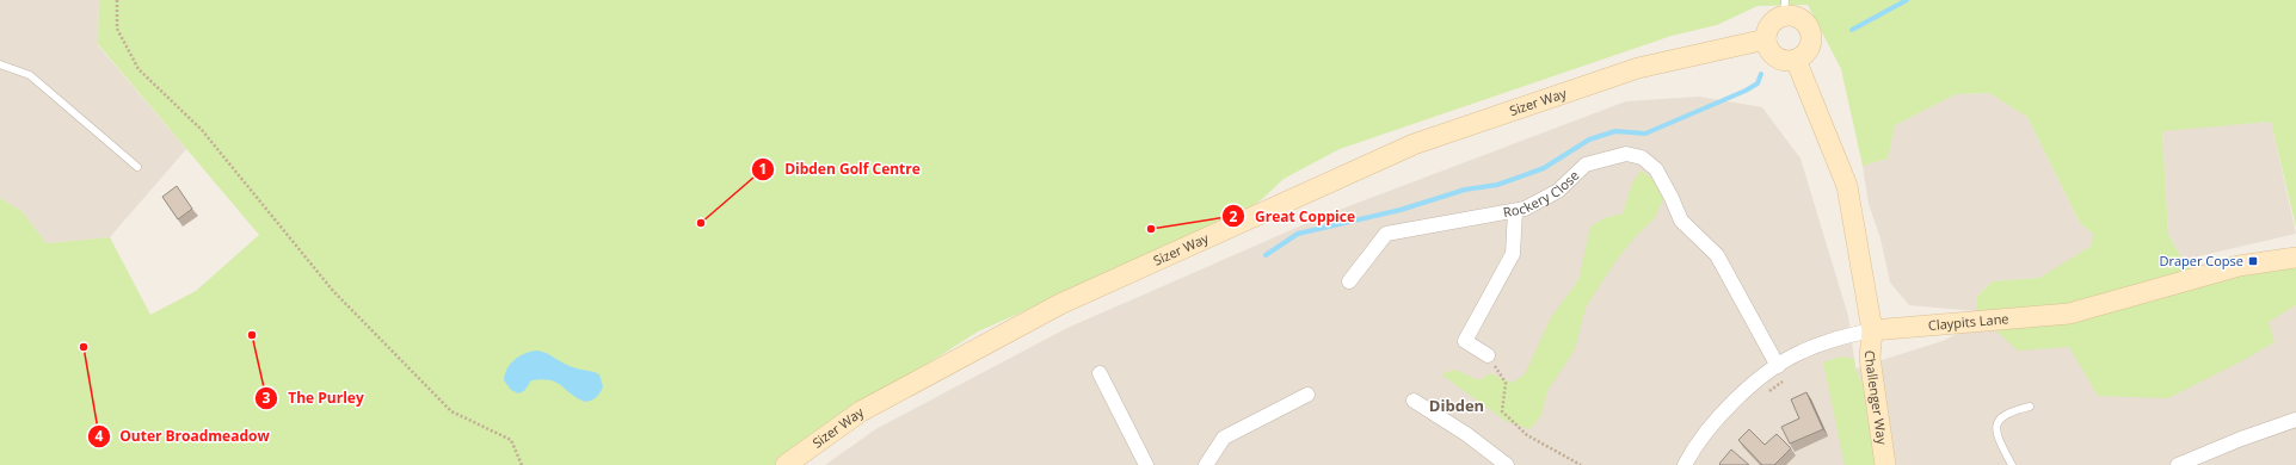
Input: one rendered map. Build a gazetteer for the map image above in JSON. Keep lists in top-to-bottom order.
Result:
{
  "streets": {
    "street": [
      "Sizer Way",
      "Rockery Close",
      "Claypits Lane",
      "Challenger Way"
    ]
  },
  "crossings": [
    ["Rockery Close", "Claypits Lane"],
    ["Claypits Lane", "Challenger Way"]
  ],
  "districts": ["Dibden"],
  "places": {
    "other": [
      "Dibden Golf Centre",
      "Great Coppice",
      "The Purley",
      "Outer Broadmeadow"
    ],
    "transit": ["Draper Copse"]
  }
}
